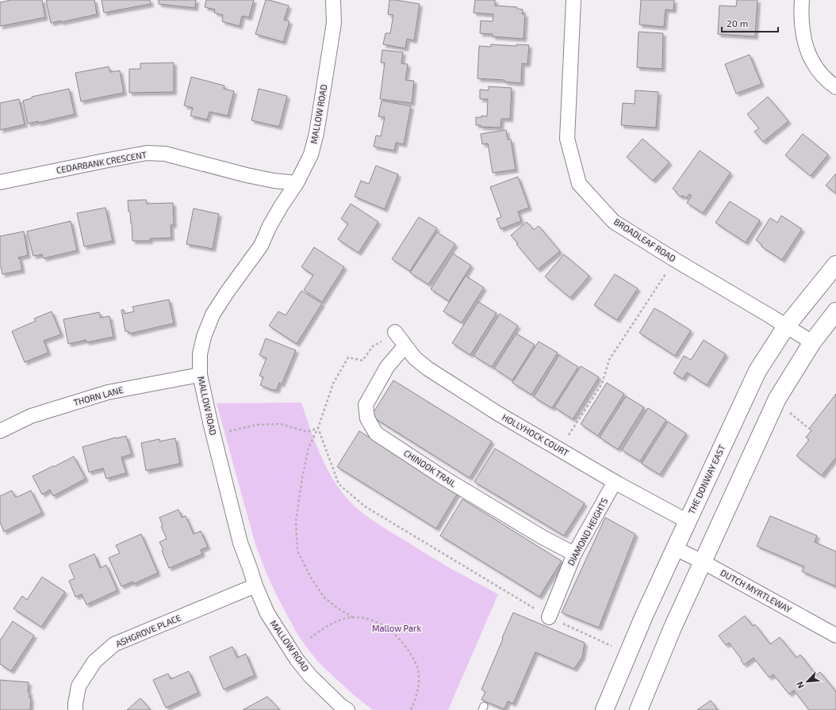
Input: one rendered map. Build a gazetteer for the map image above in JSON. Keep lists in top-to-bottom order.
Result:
{
  "streets": {
    "street": [
      "MALLOW ROAD",
      "CEDARBANK CRESCENT",
      "BROADLEAF ROAD",
      "THORN LANE",
      "HOLLYHOCK COURT",
      "CHINOOK TRAIL",
      "THE DONWAY EAST",
      "DIAMOND HEIGHTS",
      "DUTCH MYRTLEWAY",
      "ASHGROVE PLACE"
    ]
  },
  "crossings": [
    ["MALLOW ROAD", "CEDARBANK CRESCENT"],
    ["MALLOW ROAD", "THORN LANE"],
    ["MALLOW ROAD", "ASHGROVE PLACE"],
    ["BROADLEAF ROAD", "THE DONWAY EAST"],
    ["HOLLYHOCK COURT", "CHINOOK TRAIL"],
    ["HOLLYHOCK COURT", "THE DONWAY EAST"],
    ["HOLLYHOCK COURT", "DIAMOND HEIGHTS"],
    ["CHINOOK TRAIL", "DIAMOND HEIGHTS"],
    ["THE DONWAY EAST", "DUTCH MYRTLEWAY"]
  ],
  "parks": ["Mallow Park"],
  "scale_bar": "20 m",
  "north": "bottom left"
}
